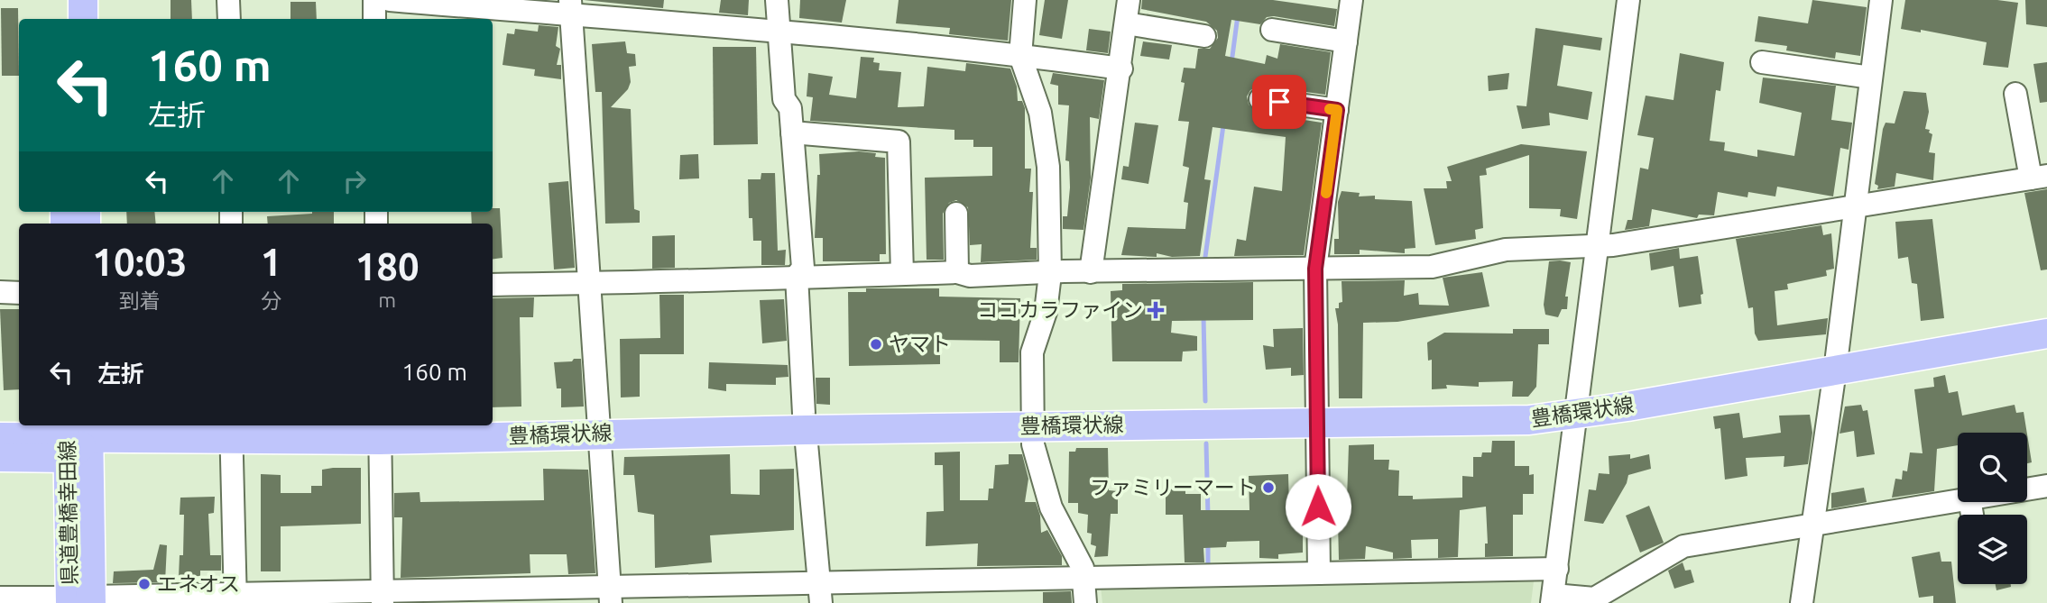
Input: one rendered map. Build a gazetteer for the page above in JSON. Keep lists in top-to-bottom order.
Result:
{
  "streets": {
    "main road": ["豊橋環状線", "県道豊橋幸田線"]
  },
  "crossings": [
    ["豊橋環状線", "県道豊橋幸田線"]
  ],
  "places": {
    "health": ["ココカラファイン"],
    "other": ["ヤマト", "ファミリーマート", "エネオス"]
  },
  "page": {
    "turn": ["160 m", "左折"],
    "eta": [
      "10:03",
      "到着",
      "1",
      "分",
      "180",
      "m"
    ],
    "list": [
      {
        "name": "左折",
        "value": "160 m"
      }
    ]
  }
}
